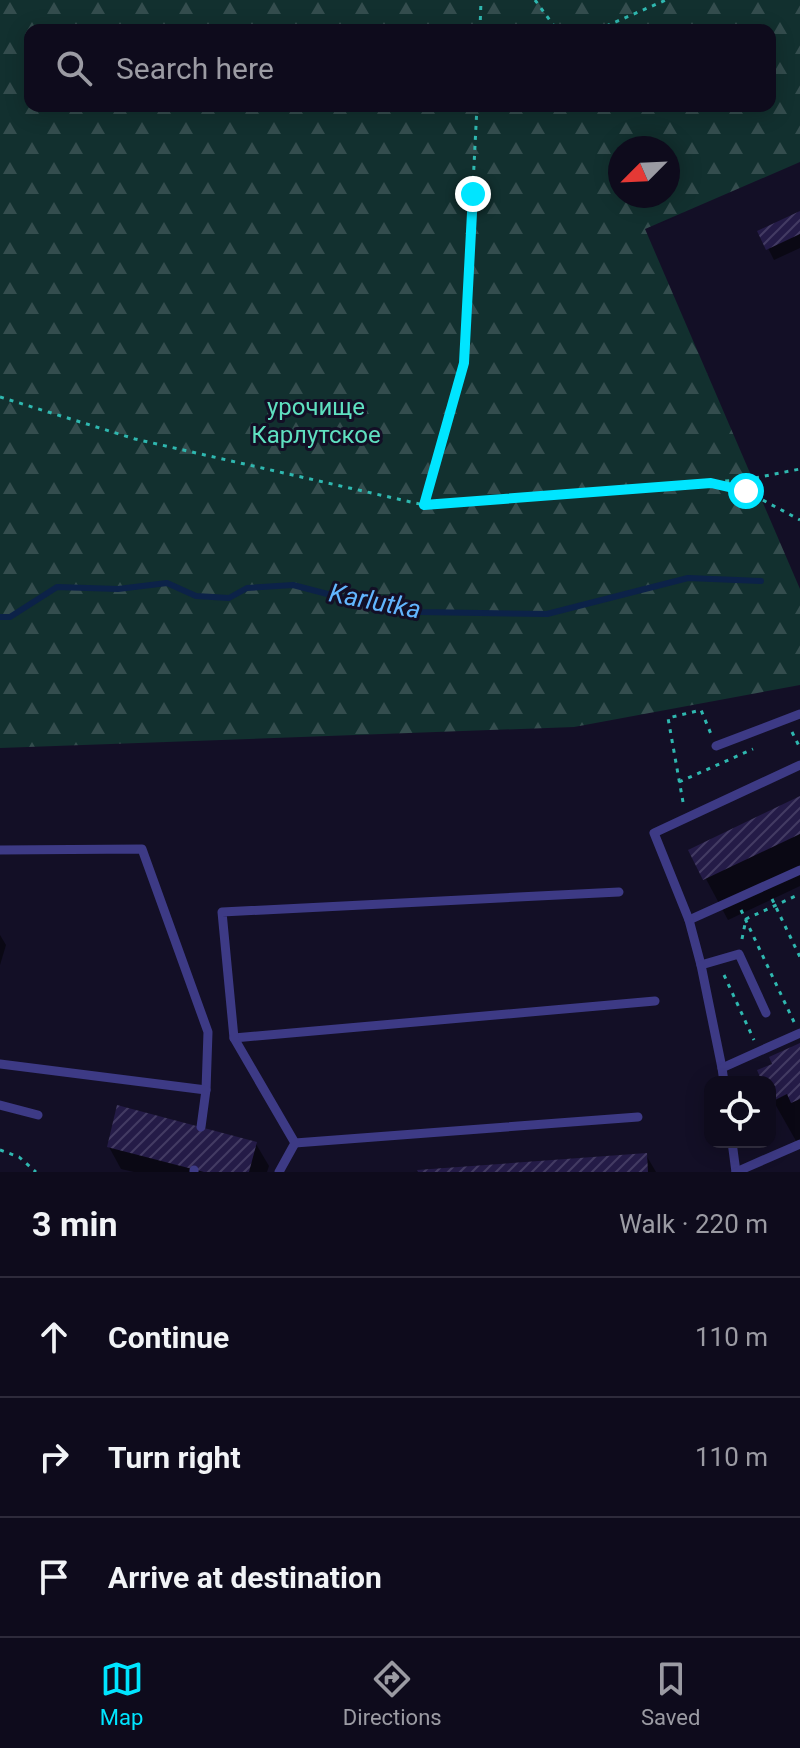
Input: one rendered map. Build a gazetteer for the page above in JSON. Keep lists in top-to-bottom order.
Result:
{
  "water": ["Karlutka"],
  "parks": ["урочище Карлутское"],
  "north": "bottom left",
  "page": {
    "search": "Search here",
    "heading": ["3 min", "Walk · 220 m"],
    "list": [
      ["Continue", "110 m"],
      ["Turn right", "110 m"],
      "Arrive at destination"
    ],
    "nav": ["Map", "Directions", "Saved"]
  }
}
